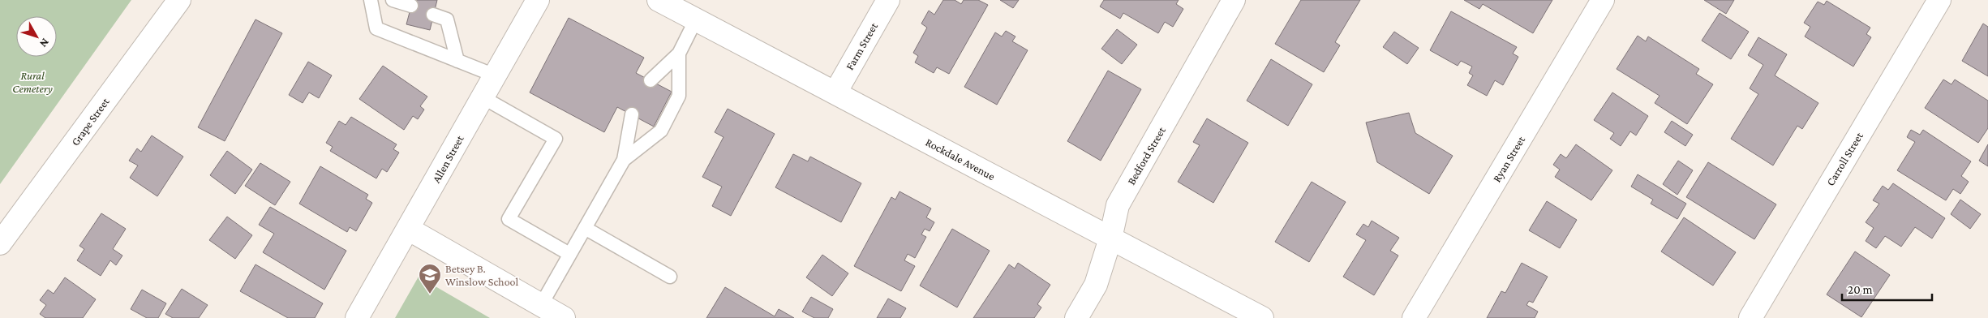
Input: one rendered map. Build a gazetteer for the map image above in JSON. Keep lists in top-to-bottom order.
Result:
{
  "streets": {
    "street": [
      "Farm Street",
      "Grape Street",
      "Bedford Street",
      "Allen Street",
      "Rockdale Avenue",
      "Ryan Street",
      "Carroll Street"
    ]
  },
  "crossings": [
    ["Farm Street", "Rockdale Avenue"],
    ["Bedford Street", "Rockdale Avenue"]
  ],
  "parks": ["Rural Cemetery"],
  "places": {
    "school or university": ["Betsey B. Winslow School"]
  },
  "scale_bar": "20 m",
  "north": "bottom right"
}
